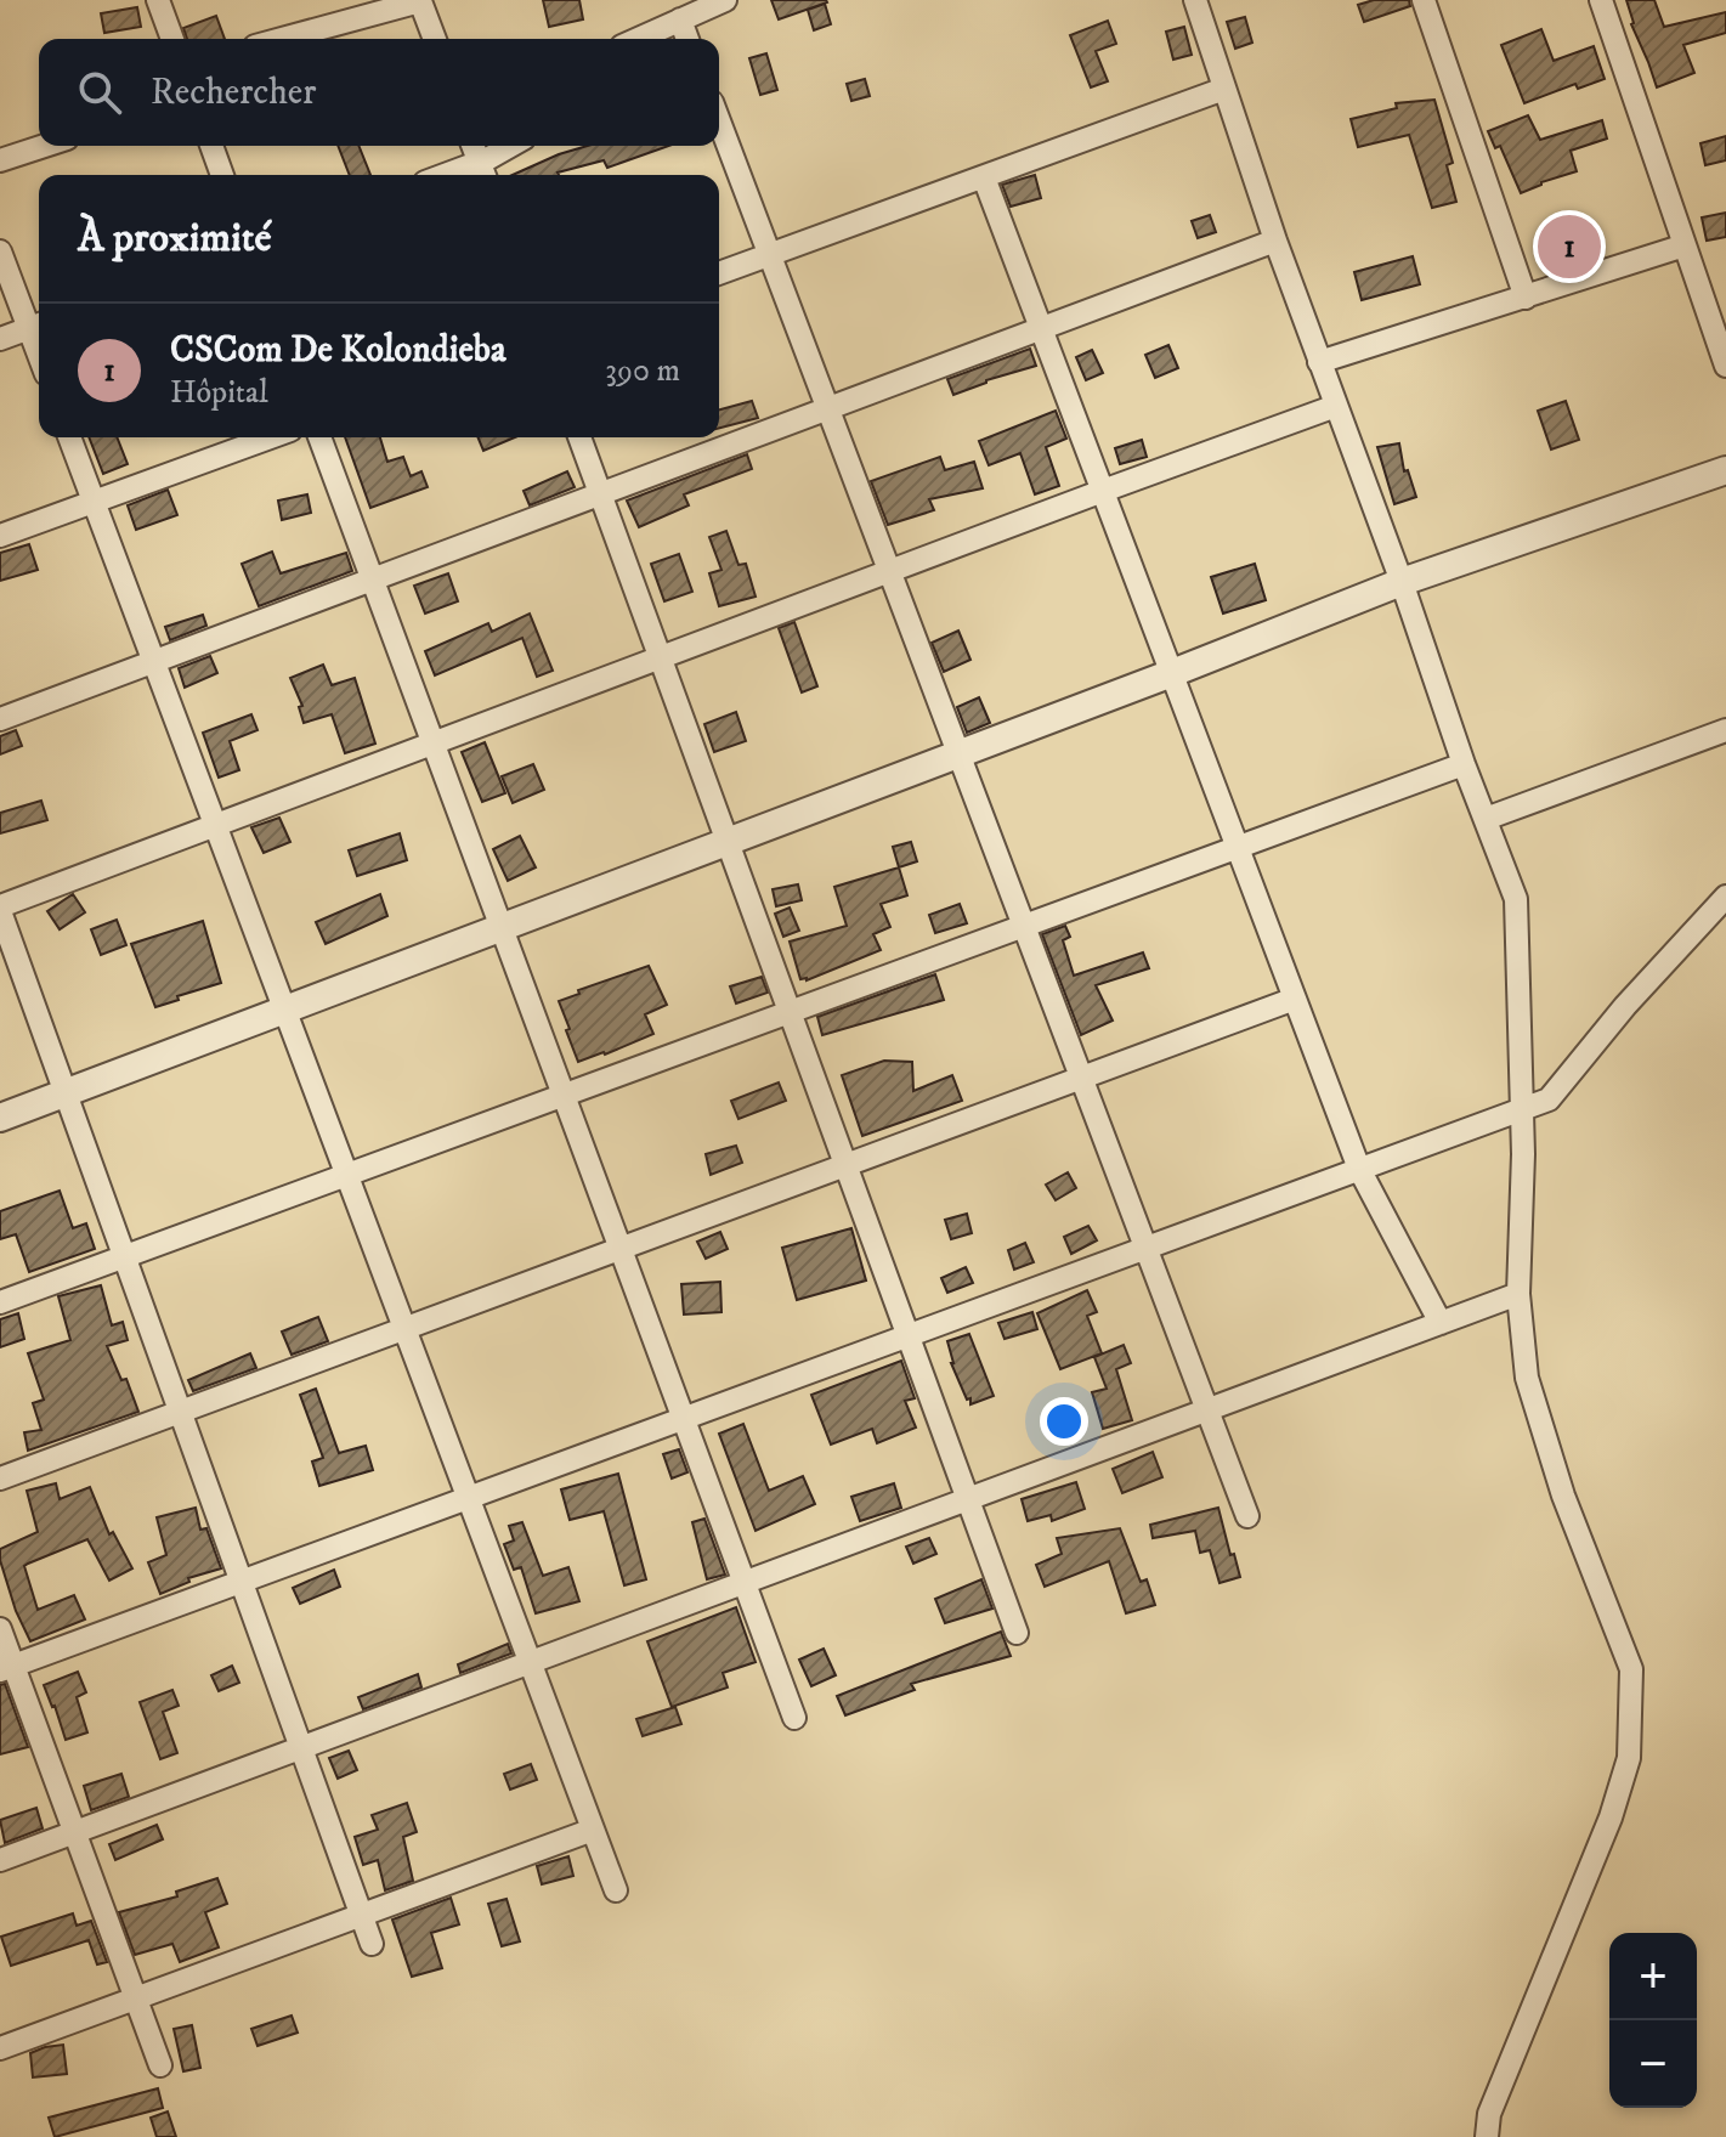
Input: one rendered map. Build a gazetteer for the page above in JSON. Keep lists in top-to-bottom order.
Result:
{
  "page": {
    "search": "Rechercher",
    "heading": "À proximité",
    "pins": "1",
    "list": [
      {
        "mark": "1",
        "name": "CSCom De Kolondieba",
        "note": "Hôpital",
        "value": "390 m"
      }
    ],
    "map_buttons": ["+", "−"]
  }
}
